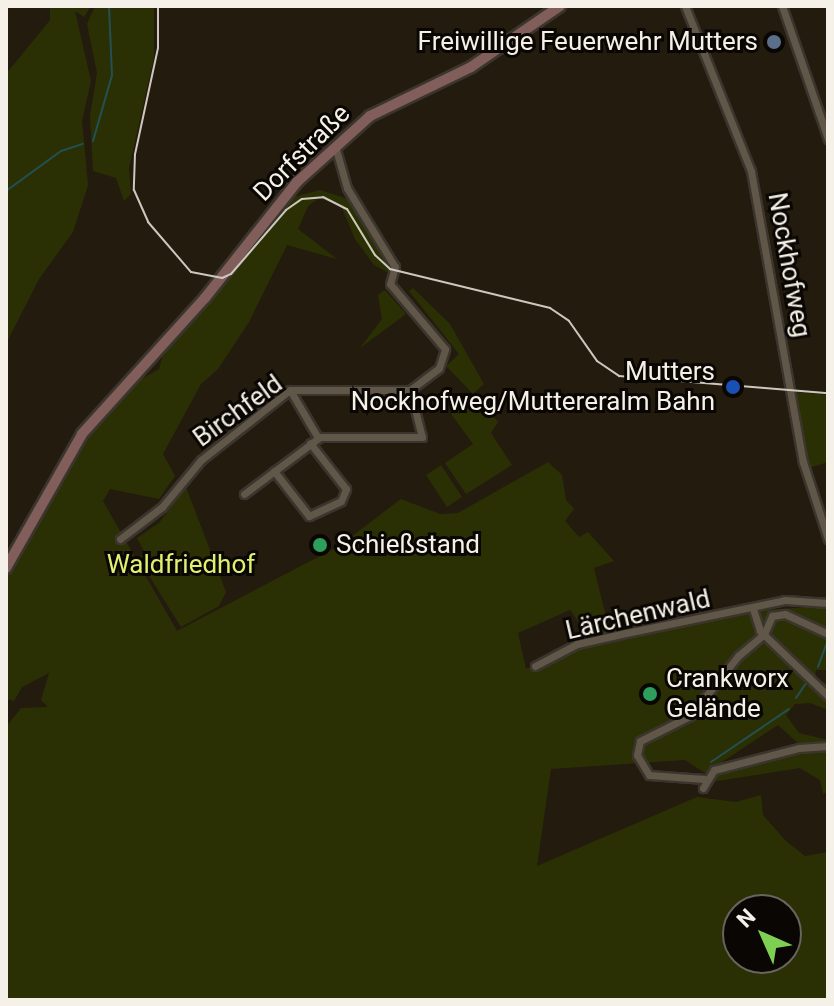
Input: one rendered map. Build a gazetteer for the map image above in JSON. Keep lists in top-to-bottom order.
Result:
{
  "streets": {
    "main road": ["Dorfstraße"],
    "street": ["Nockhofweg", "Birchfeld", "Lärchenwald"]
  },
  "parks": ["Waldfriedhof"],
  "places": [
    "Freiwillige Feuerwehr Mutters",
    "Mutters Nockhofweg/Muttereralm Bahn",
    "Schießstand",
    "Crankworx Gelände"
  ],
  "north": "top left"
}
